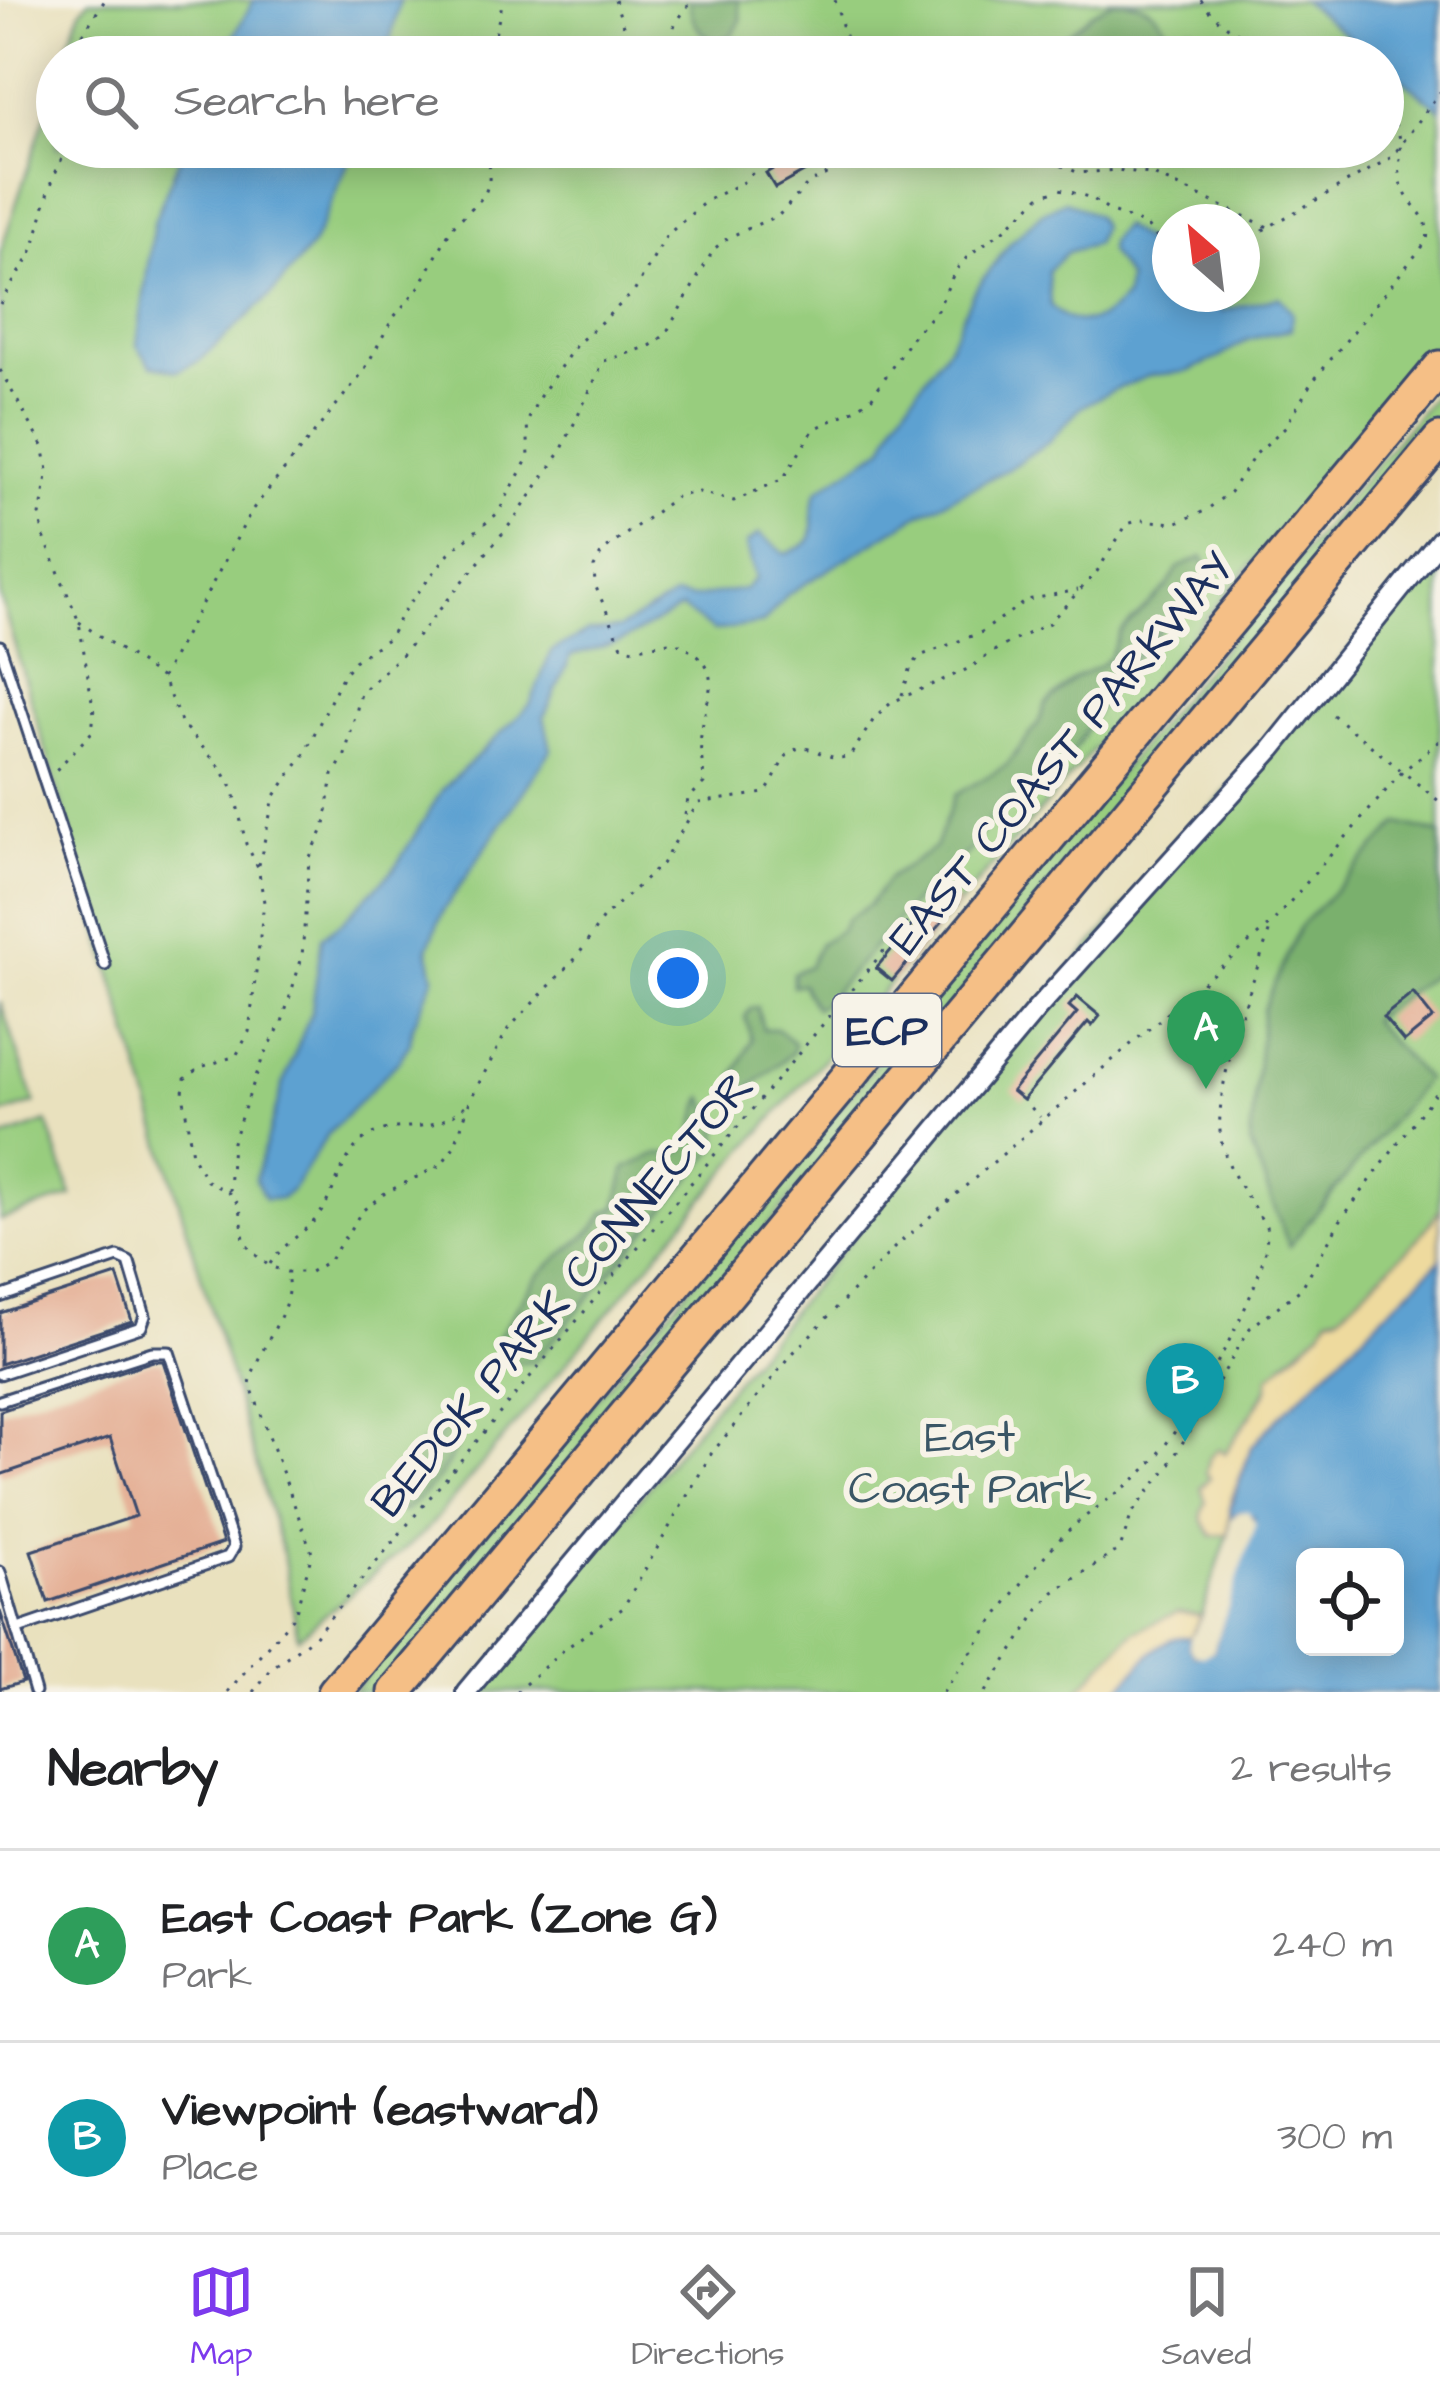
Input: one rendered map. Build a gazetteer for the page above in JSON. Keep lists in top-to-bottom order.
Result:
{
  "streets": {
    "highway": ["EAST COAST PARKWAY", "ECP"],
    "path": ["BEDOK PARK CONNECTOR"]
  },
  "parks": ["East Coast Park"],
  "north": "top left",
  "page": {
    "search": "Search here",
    "pins": ["A", "B"],
    "heading": ["Nearby", "2 results"],
    "list": [
      {
        "mark": "A",
        "name": "East Coast Park (Zone G)",
        "note": "Park",
        "value": "240 m"
      },
      {
        "mark": "B",
        "name": "Viewpoint (eastward)",
        "note": "Place",
        "value": "300 m"
      }
    ],
    "nav": ["Map", "Directions", "Saved"]
  }
}
